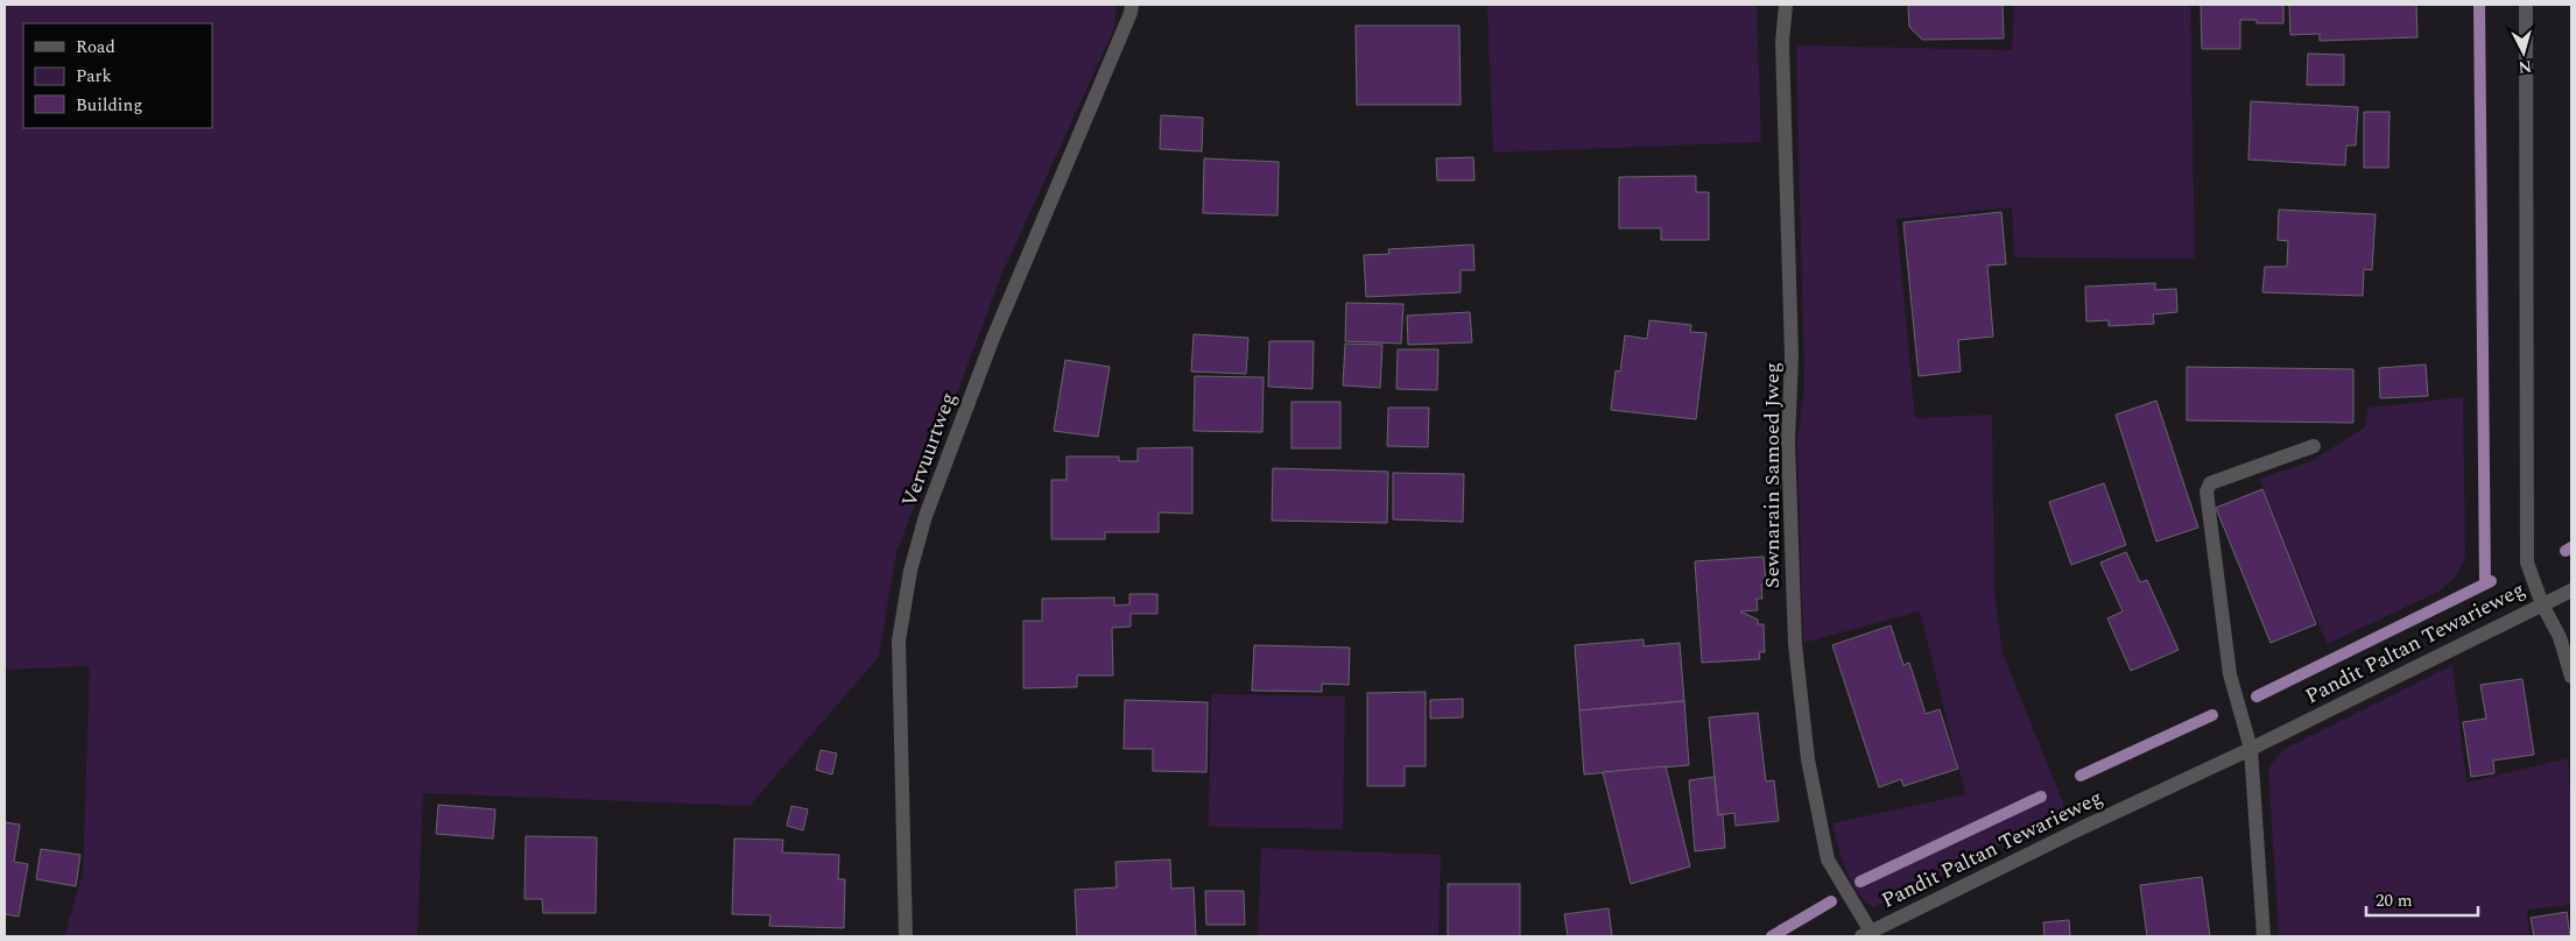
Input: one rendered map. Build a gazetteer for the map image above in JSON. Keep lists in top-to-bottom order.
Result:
{
  "streets": {
    "street": ["Vervuurtweg", "Sewnarain Samoed Jweg", "Pandit Paltan Tewarieweg"]
  },
  "crossings": [
    ["Sewnarain Samoed Jweg", "Pandit Paltan Tewarieweg"]
  ],
  "legend": ["Road", "Park", "Building"],
  "scale_bar": "20 m",
  "north": "bottom"
}
